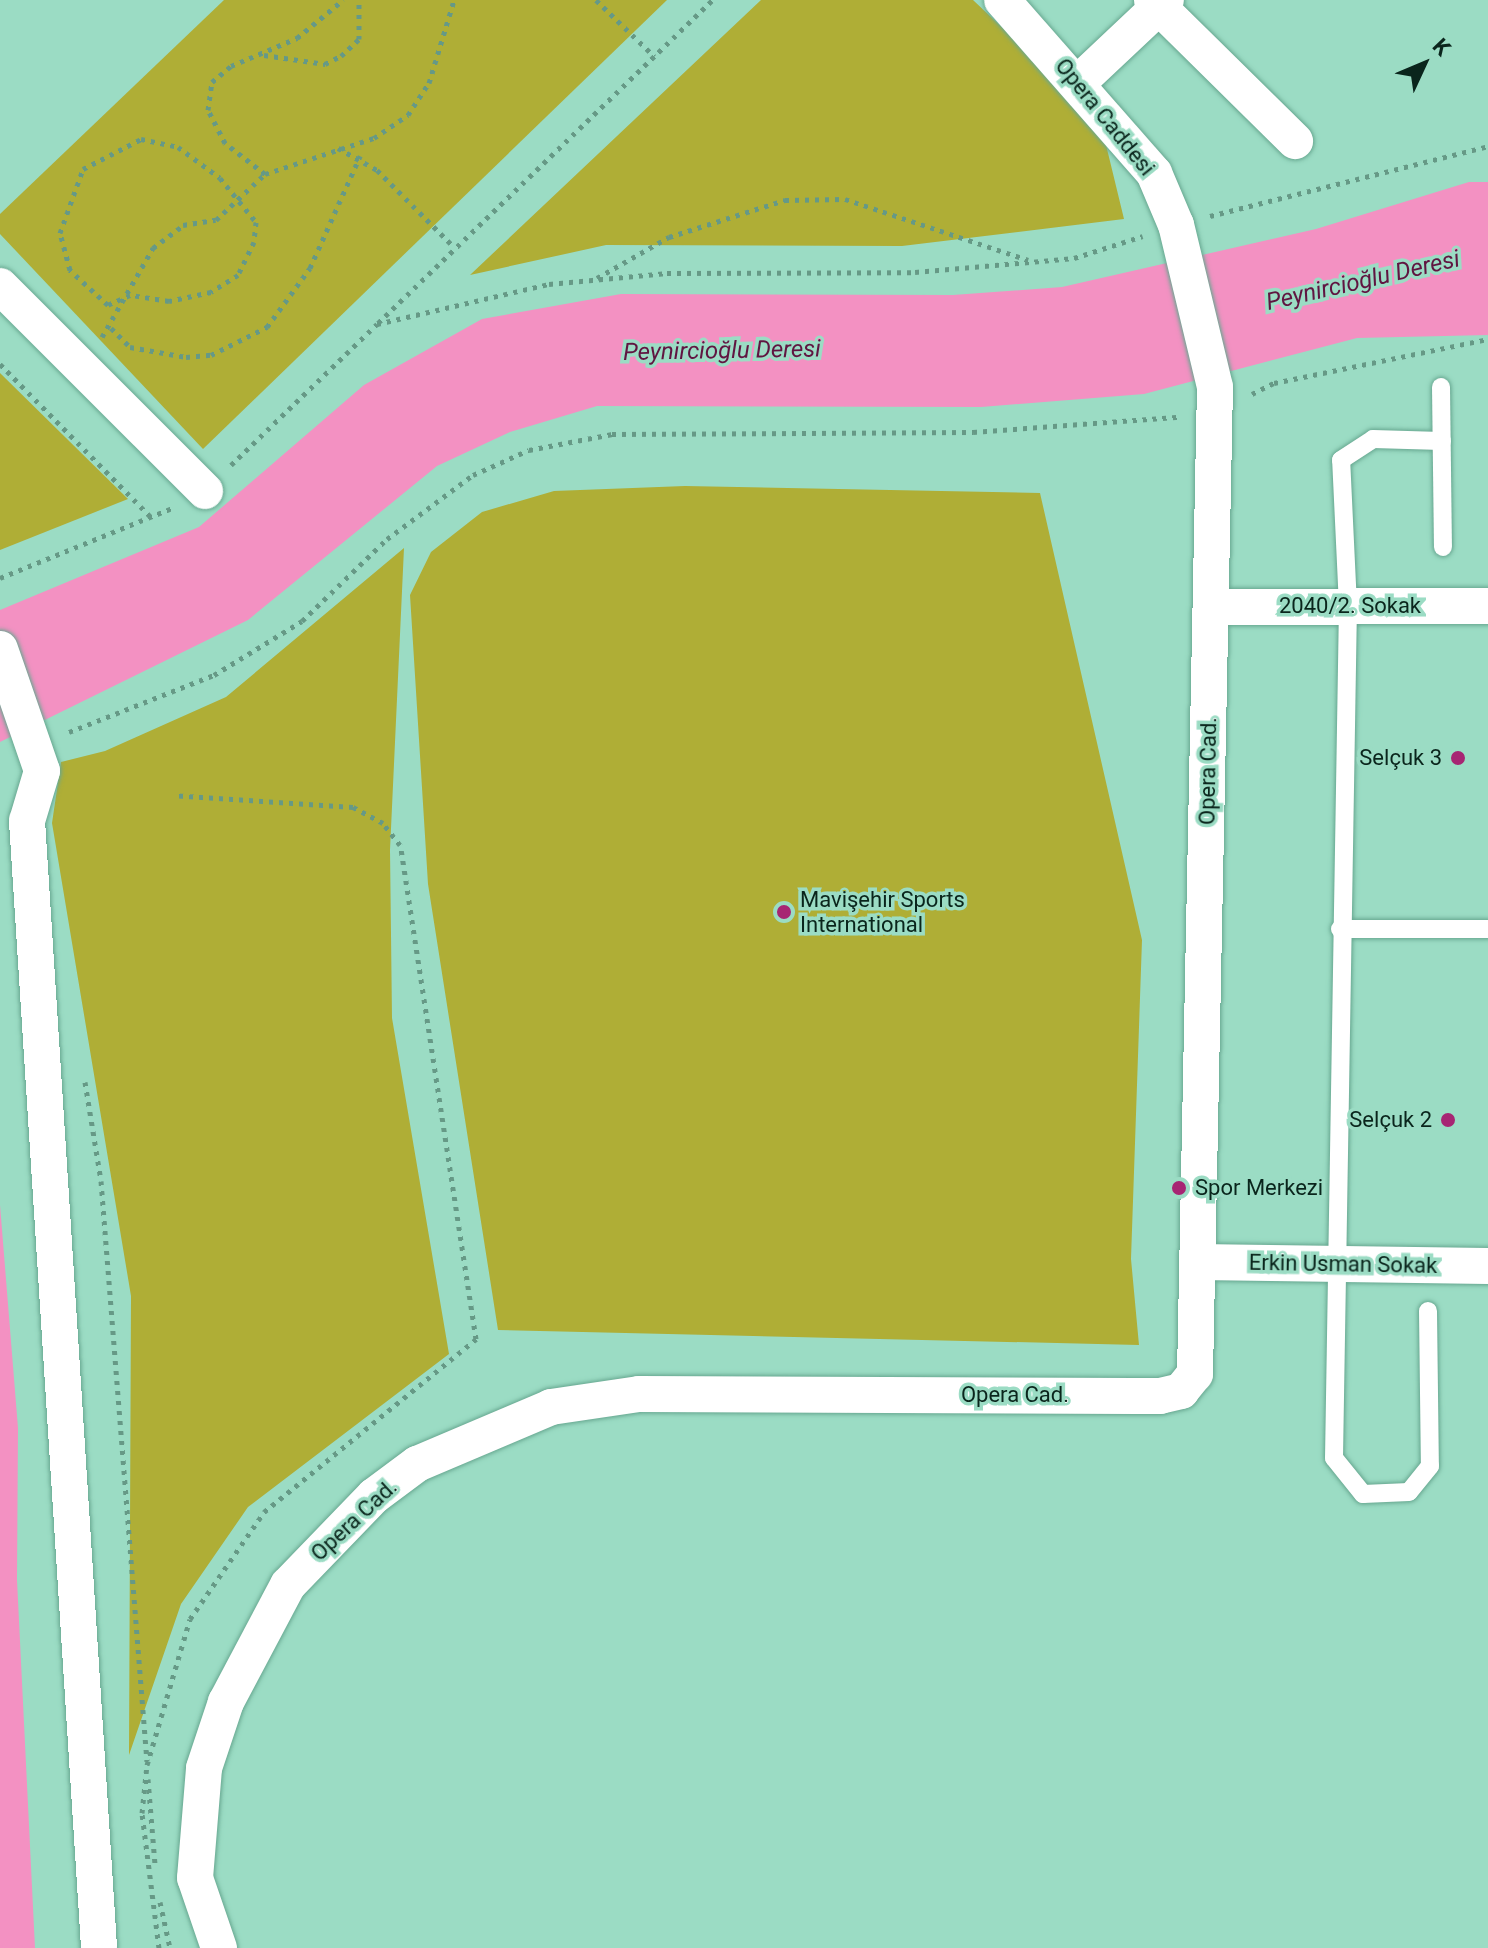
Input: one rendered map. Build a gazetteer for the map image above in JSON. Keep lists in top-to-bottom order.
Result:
{
  "streets": {
    "street": [
      "Opera Caddesi",
      "2040/2. Sokak",
      "Opera Cad.",
      "Erkin Usman Sokak"
    ]
  },
  "crossings": [
    ["Opera Caddesi", "Opera Cad."],
    ["2040/2. Sokak", "Opera Cad."],
    ["Opera Cad.", "Erkin Usman Sokak"]
  ],
  "water": ["Peynircioğlu Deresi"],
  "places": [
    "Selçuk 3",
    "Mavişehir Sports International",
    "Selçuk 2",
    "Spor Merkezi"
  ],
  "north": "top right"
}
